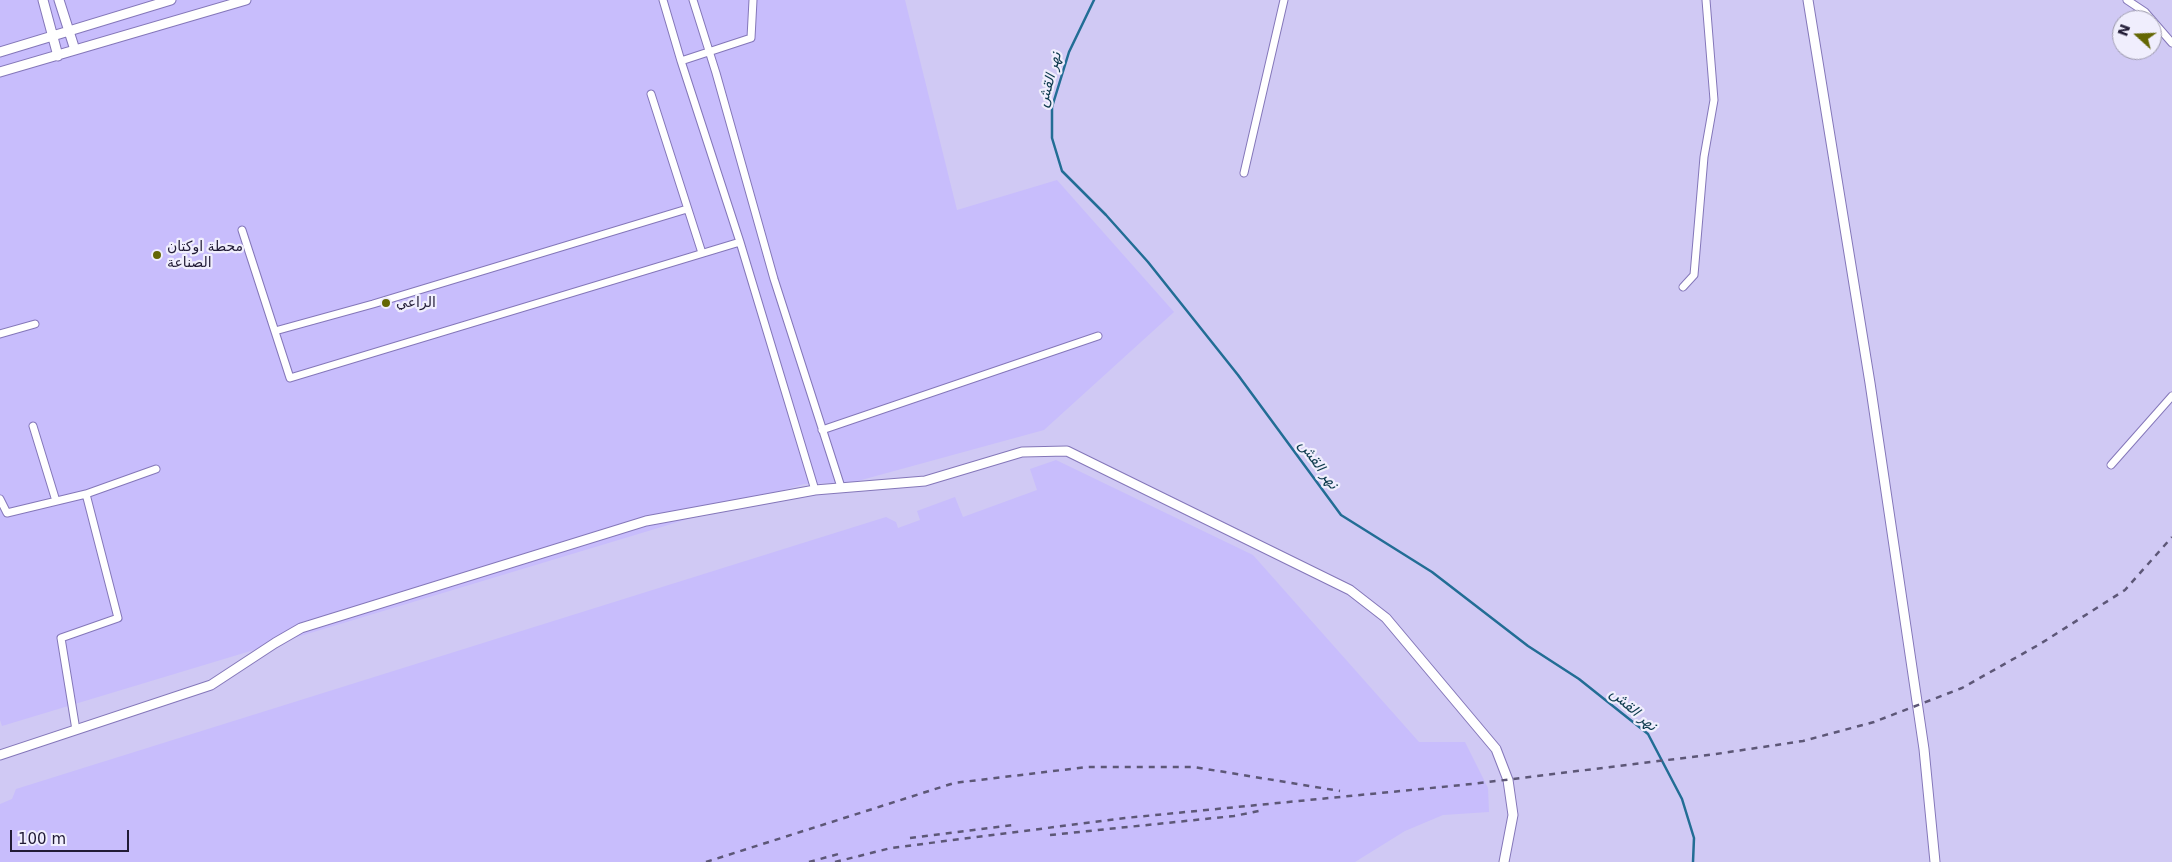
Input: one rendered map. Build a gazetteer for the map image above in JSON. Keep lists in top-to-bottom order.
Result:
{
  "water": ["نهر القش"],
  "places": ["محطة اوكتان الصناعة", "الراعي"],
  "scale_bar": "100 m",
  "north": "left"
}
